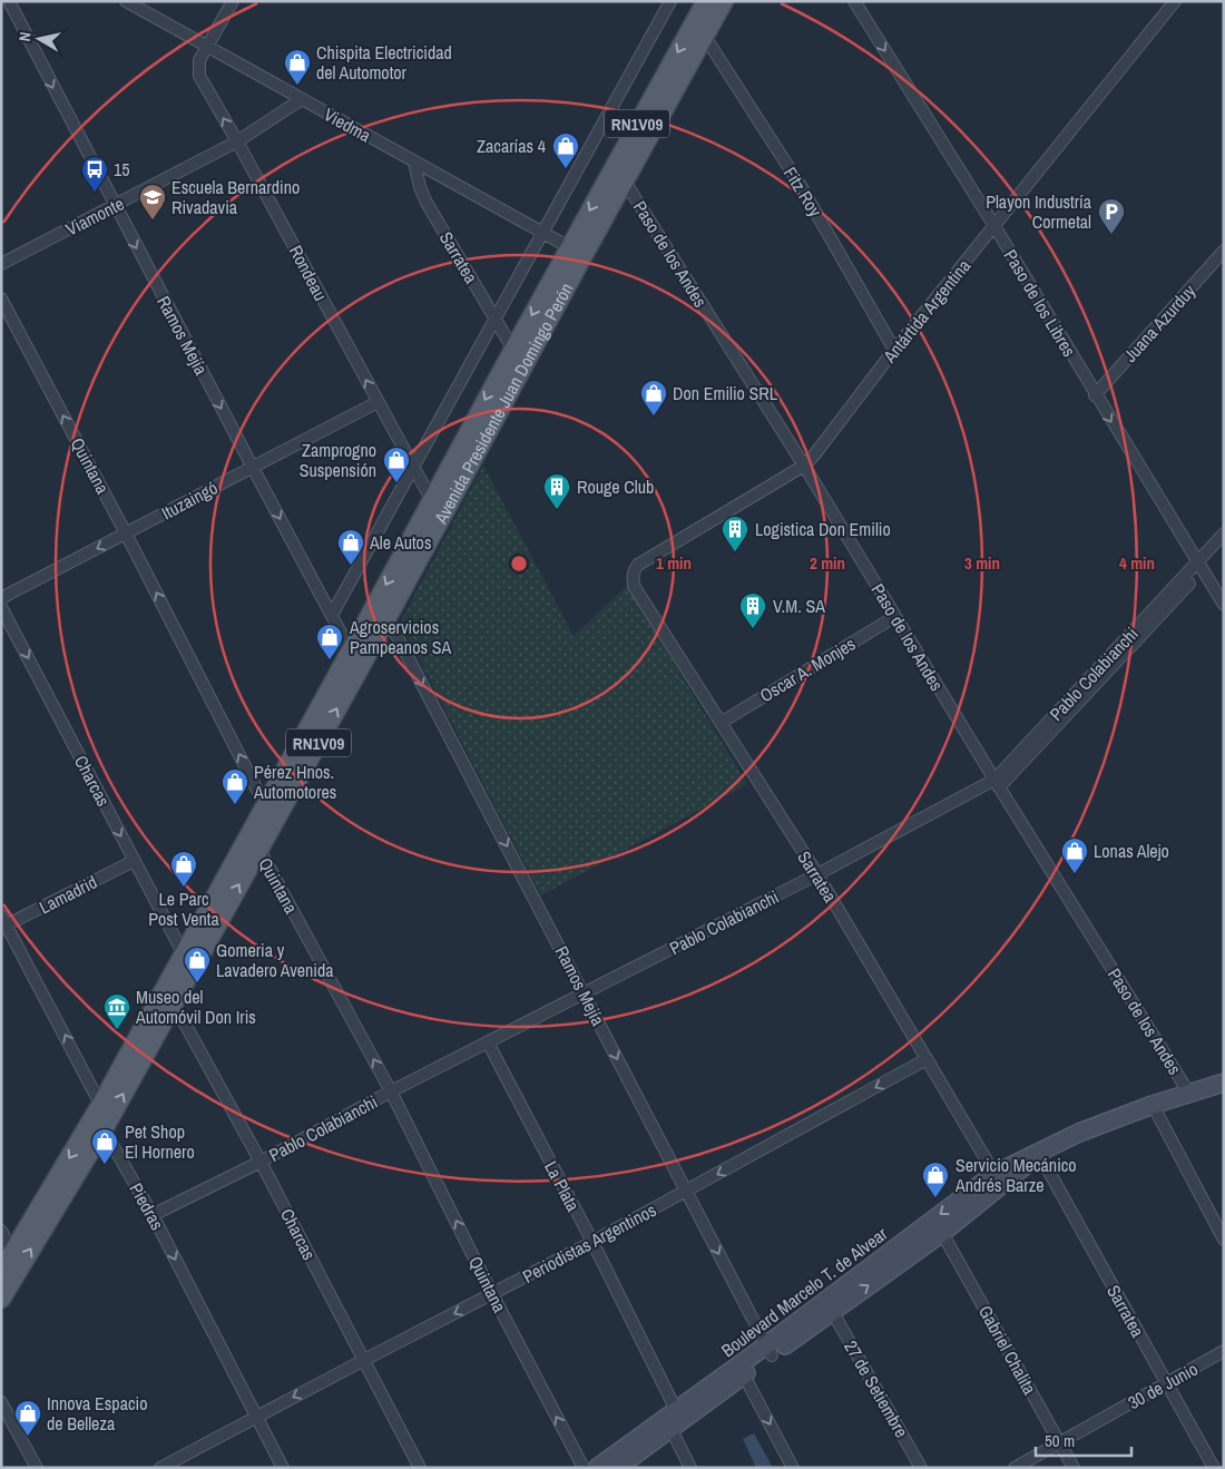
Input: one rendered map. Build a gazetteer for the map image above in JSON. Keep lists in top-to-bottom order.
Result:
{
  "streets": {
    "main road": ["RN1V09", "Avenida Presidente Juan Domingo Perón", "Boulevard Marcelo T. de Alvear"],
    "street": [
      "Viedma",
      "Fitz Roy",
      "Viamonte",
      "Paso de los Andes",
      "Sarratea",
      "Rondeau",
      "Paso de los Libres",
      "Antártida Argentina",
      "Juana Azurduy",
      "Ramos Mejía",
      "Quintana",
      "Ituzaingó",
      "Oscar A. Monjes",
      "Pablo Colabianchi",
      "Charcas",
      "Lamadrid",
      "La Plata",
      "Piedras",
      "Periodistas Argentinos",
      "Gabriel Chalita",
      "30 de Junio",
      "27 de Setiembre"
    ]
  },
  "crossings": [
    ["Viedma", "Viamonte"],
    ["Viedma", "Sarratea"],
    ["Viedma", "Rondeau"],
    ["Viedma", "Avenida Presidente Juan Domingo Perón"],
    ["Fitz Roy", "Antártida Argentina"],
    ["Fitz Roy", "Avenida Presidente Juan Domingo Perón"],
    ["Viamonte", "Rondeau"],
    ["Viamonte", "Ramos Mejía"],
    ["Paso de los Andes", "Antártida Argentina"],
    ["Paso de los Andes", "Avenida Presidente Juan Domingo Perón"],
    ["Paso de los Andes", "Oscar A. Monjes"],
    ["Paso de los Andes", "Pablo Colabianchi"],
    ["Paso de los Andes", "Boulevard Marcelo T. de Alvear"],
    ["Sarratea", "Antártida Argentina"],
    ["Sarratea", "Avenida Presidente Juan Domingo Perón"],
    ["Sarratea", "Oscar A. Monjes"],
    ["Sarratea", "Pablo Colabianchi"],
    ["Sarratea", "Periodistas Argentinos"],
    ["Sarratea", "Boulevard Marcelo T. de Alvear"],
    ["Sarratea", "30 de Junio"],
    ["Rondeau", "Avenida Presidente Juan Domingo Perón"],
    ["Rondeau", "Ituzaingó"],
    ["Paso de los Libres", "Antártida Argentina"],
    ["Paso de los Libres", "Juana Azurduy"],
    ["Paso de los Libres", "Pablo Colabianchi"],
    ["Ramos Mejía", "Avenida Presidente Juan Domingo Perón"],
    ["Ramos Mejía", "Ituzaingó"],
    ["Ramos Mejía", "Pablo Colabianchi"],
    ["Ramos Mejía", "Periodistas Argentinos"],
    ["Ramos Mejía", "Boulevard Marcelo T. de Alvear"],
    ["Avenida Presidente Juan Domingo Perón", "Quintana"],
    ["Avenida Presidente Juan Domingo Perón", "Charcas"],
    ["Avenida Presidente Juan Domingo Perón", "Piedras"],
    ["Quintana", "Ituzaingó"],
    ["Quintana", "Pablo Colabianchi"],
    ["Quintana", "Periodistas Argentinos"],
    ["Pablo Colabianchi", "Charcas"],
    ["Pablo Colabianchi", "La Plata"],
    ["Pablo Colabianchi", "Piedras"],
    ["Charcas", "Lamadrid"],
    ["Charcas", "Periodistas Argentinos"],
    ["Lamadrid", "Piedras"],
    ["La Plata", "Periodistas Argentinos"],
    ["La Plata", "Boulevard Marcelo T. de Alvear"],
    ["Piedras", "Periodistas Argentinos"],
    ["Boulevard Marcelo T. de Alvear", "Gabriel Chalita"],
    ["Boulevard Marcelo T. de Alvear", "27 de Setiembre"],
    ["Gabriel Chalita", "30 de Junio"]
  ],
  "one_way": [
    "Rondeau",
    "Paso de los Libres",
    "Ramos Mejía",
    "Quintana",
    "Periodistas Argentinos"
  ],
  "places": {
    "shop": [
      "Chispita Electricidad del Automotor",
      "Zacarías 4",
      "Don Emilio SRL",
      "Zamprogno Suspensión",
      "Ale Autos",
      "Agroservicios Pampeanos SA",
      "Pérez Hnos. Automotores",
      "Lonas Alejo",
      "Le Parc Post Venta",
      "Gomeria y Lavadero Avenida",
      "Pet Shop El Hornero",
      "Servicio Mecánico Andrés Barze",
      "Innova Espacio de Belleza"
    ],
    "bus stop": ["15"],
    "school or university": ["Escuela Bernardino Rivadavia"],
    "parking": ["Playon Industría Cormetal"],
    "building": ["Rouge Club", "Logistica Don Emilio", "V.M. SA"],
    "museum": ["Museo del Automóvil Don Iris"]
  },
  "scale_bar": "50 m",
  "north": "left",
  "rings": [
    "1 min",
    "2 min",
    "3 min",
    "4 min"
  ]
}
